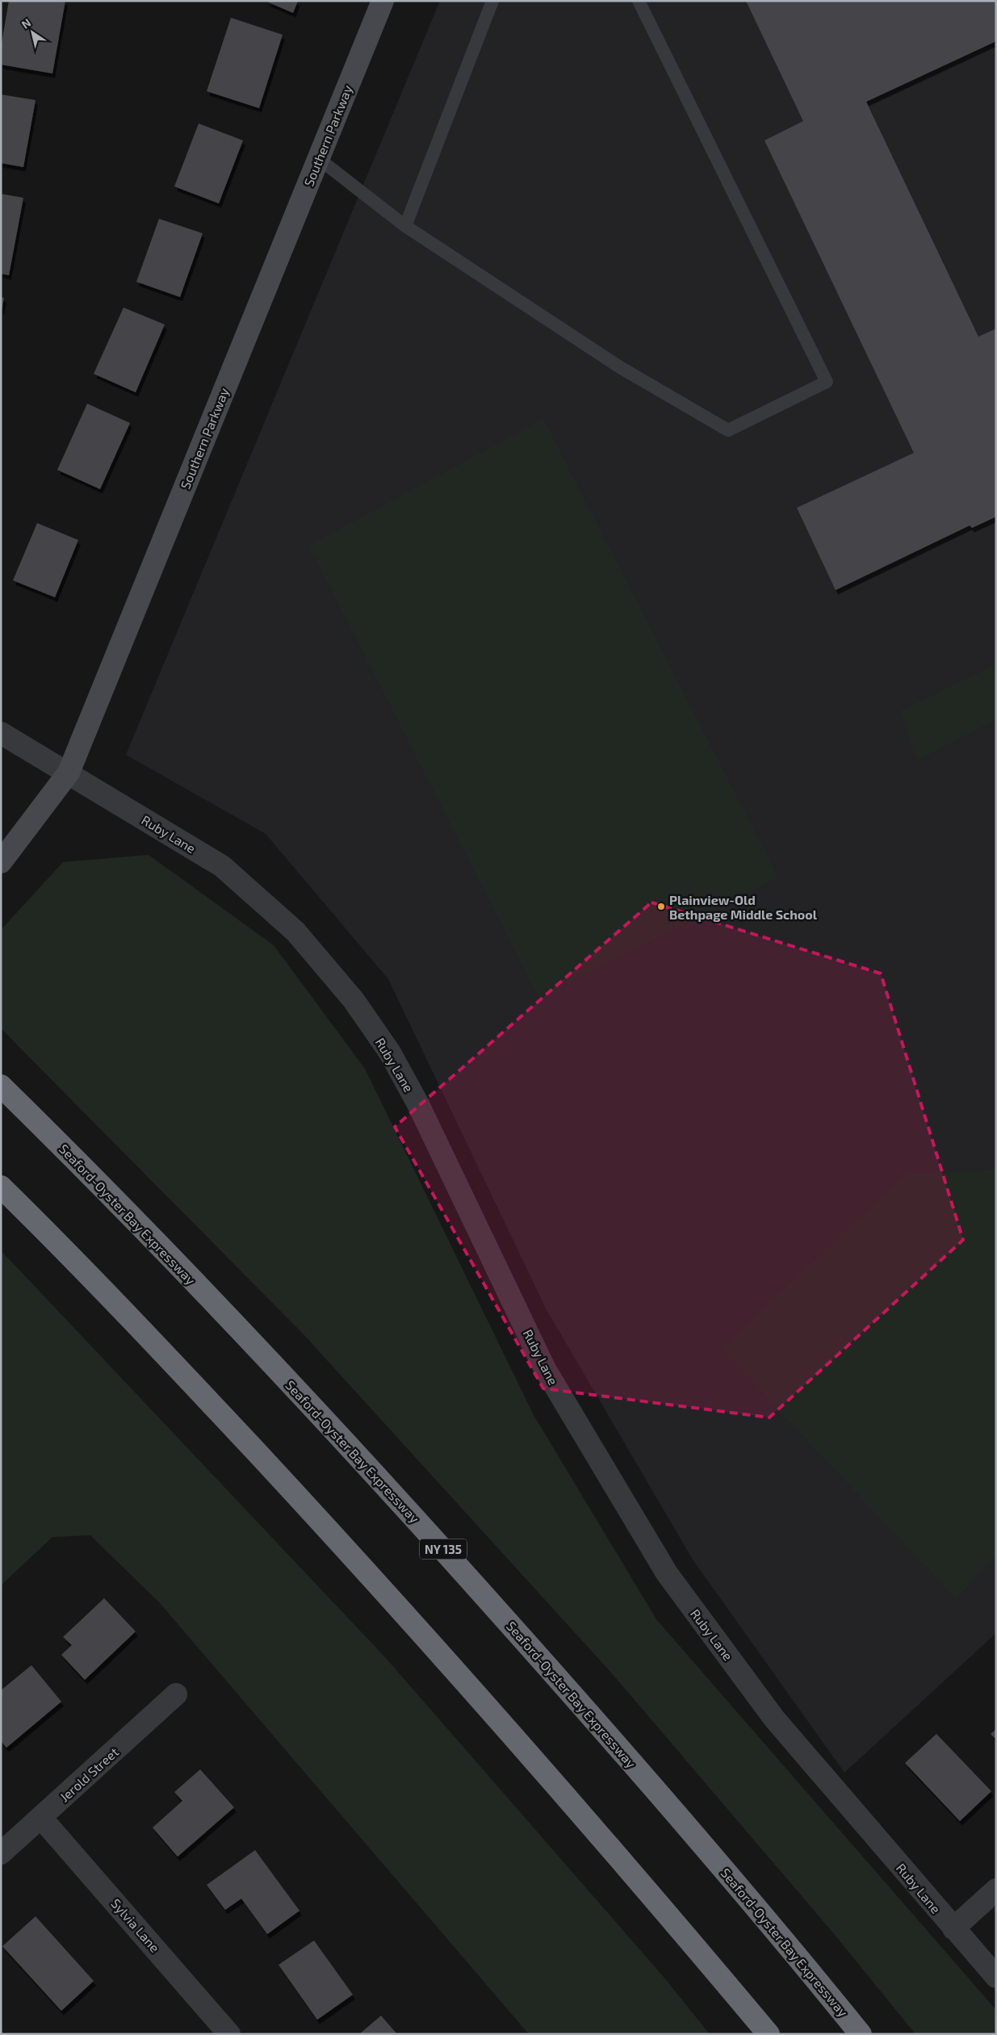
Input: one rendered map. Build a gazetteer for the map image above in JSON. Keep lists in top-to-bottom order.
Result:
{
  "streets": {
    "highway": ["Seaford-Oyster Bay Expressway", "NY 135"],
    "street": [
      "Southern Parkway",
      "Ruby Lane",
      "Jerold Street",
      "Sylvia Lane"
    ]
  },
  "crossings": [
    ["Southern Parkway", "Ruby Lane"],
    ["Jerold Street", "Sylvia Lane"]
  ],
  "places": ["Plainview-Old Bethpage Middle School"],
  "north": "top left"
}
